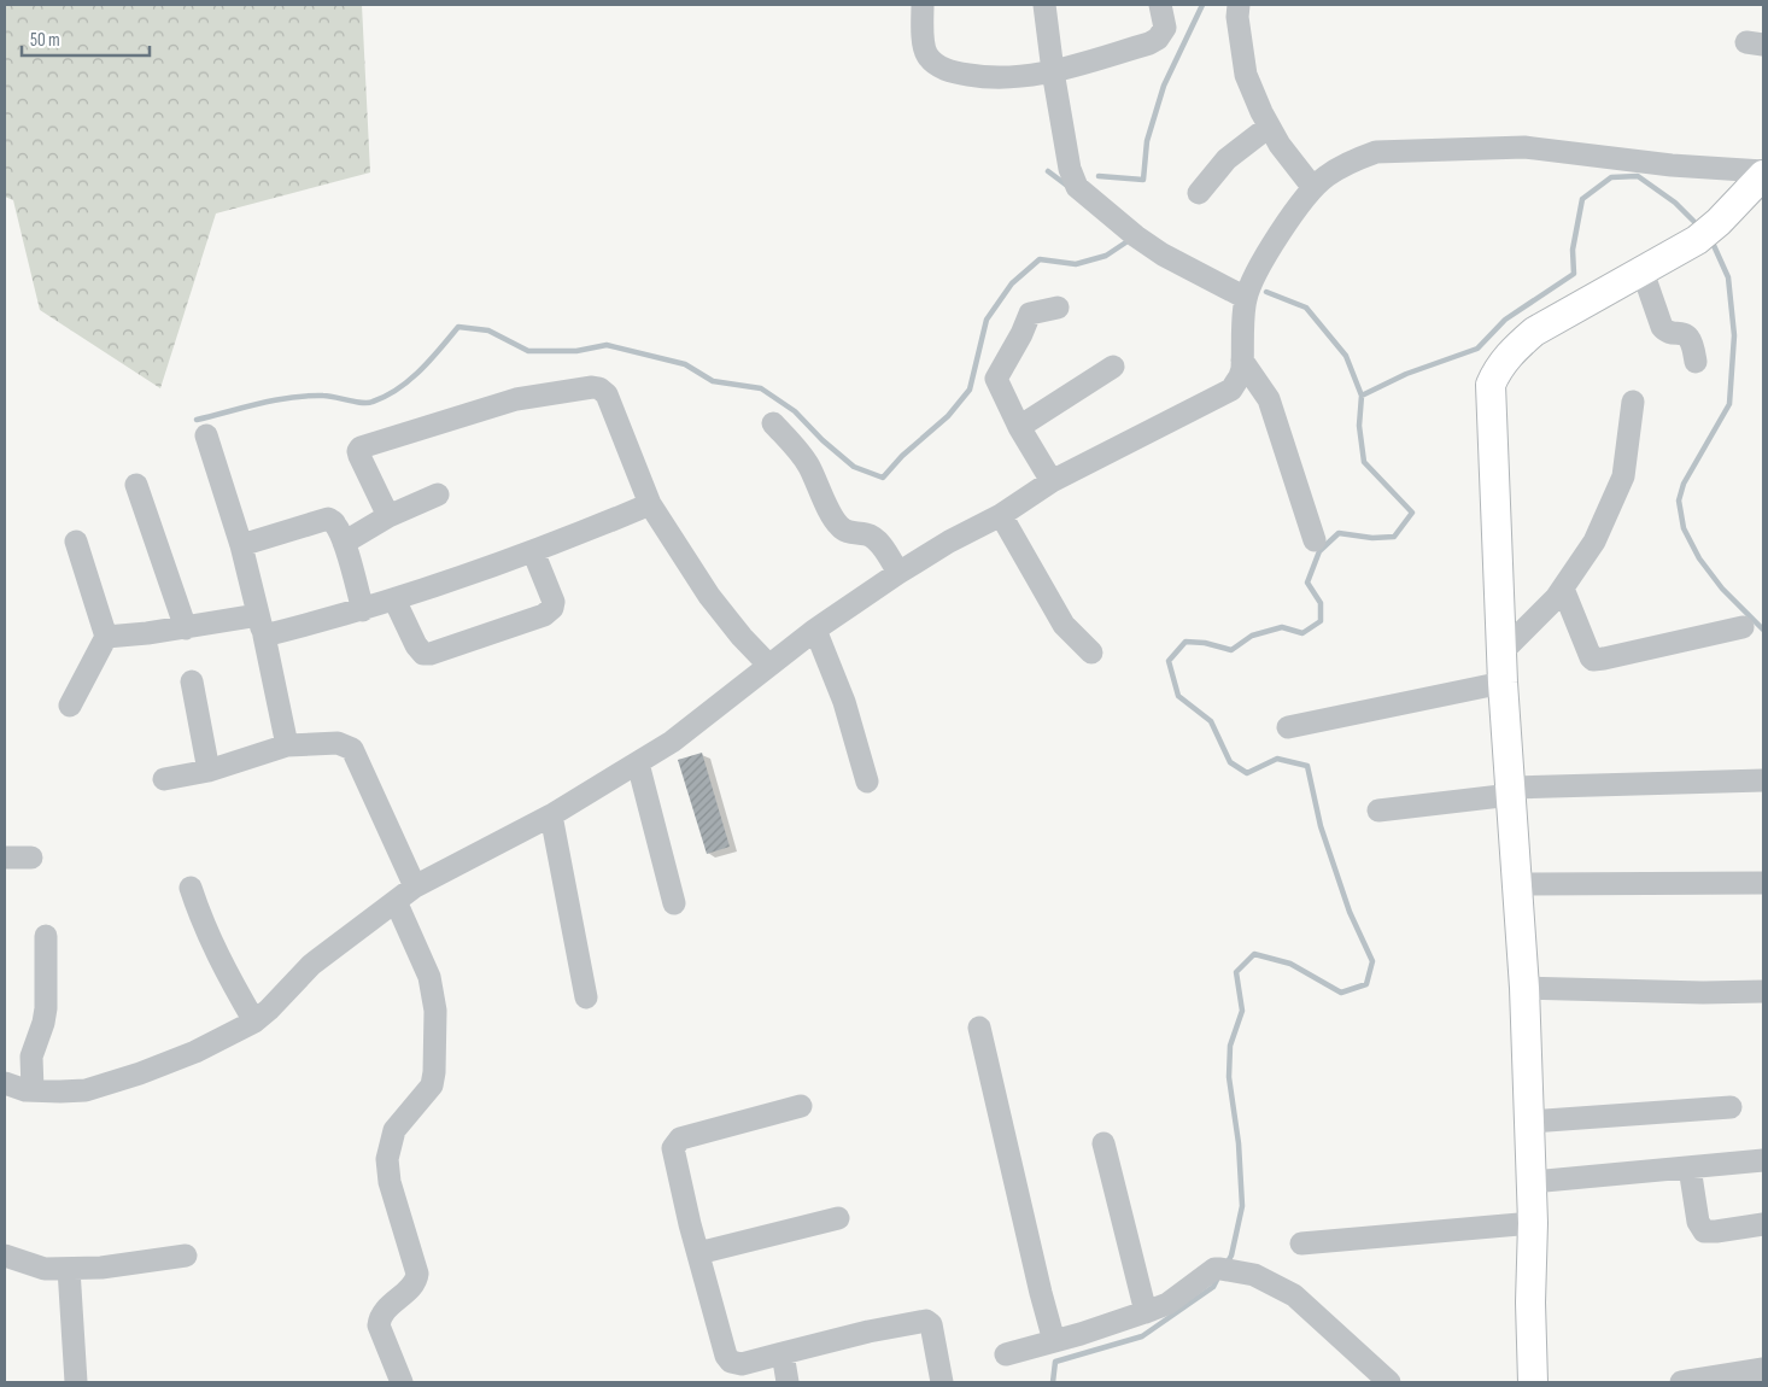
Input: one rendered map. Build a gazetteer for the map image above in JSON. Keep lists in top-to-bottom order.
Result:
{
  "scale_bar": "50 m"
}
